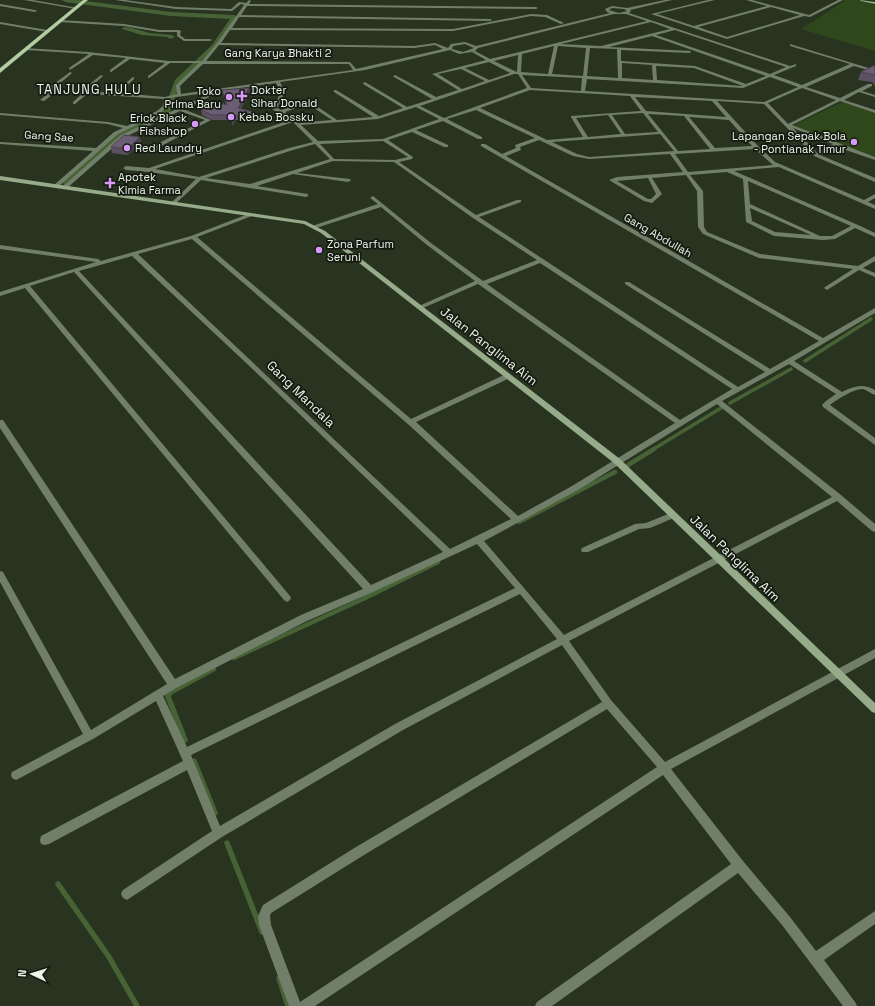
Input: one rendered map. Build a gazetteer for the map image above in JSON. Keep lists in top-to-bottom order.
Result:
{
  "streets": {
    "street": [
      "Gang Karya Bhakti 2",
      "Gang Sae",
      "Gang Abdullah",
      "Jalan Panglima Aim",
      "Gang Mandala"
    ]
  },
  "districts": ["TANJUNG HULU"],
  "places": {
    "health": ["Dokter Sihar Donald", "Apotek Kimia Farma"],
    "other": [
      "Toko Prima Baru",
      "Kebab Bossku",
      "Erick Black Fishshop",
      "Lapangan Sepak Bola - Pontianak Timur",
      "Red Laundry",
      "Zona Parfum Seruni"
    ]
  },
  "north": "left"
}
